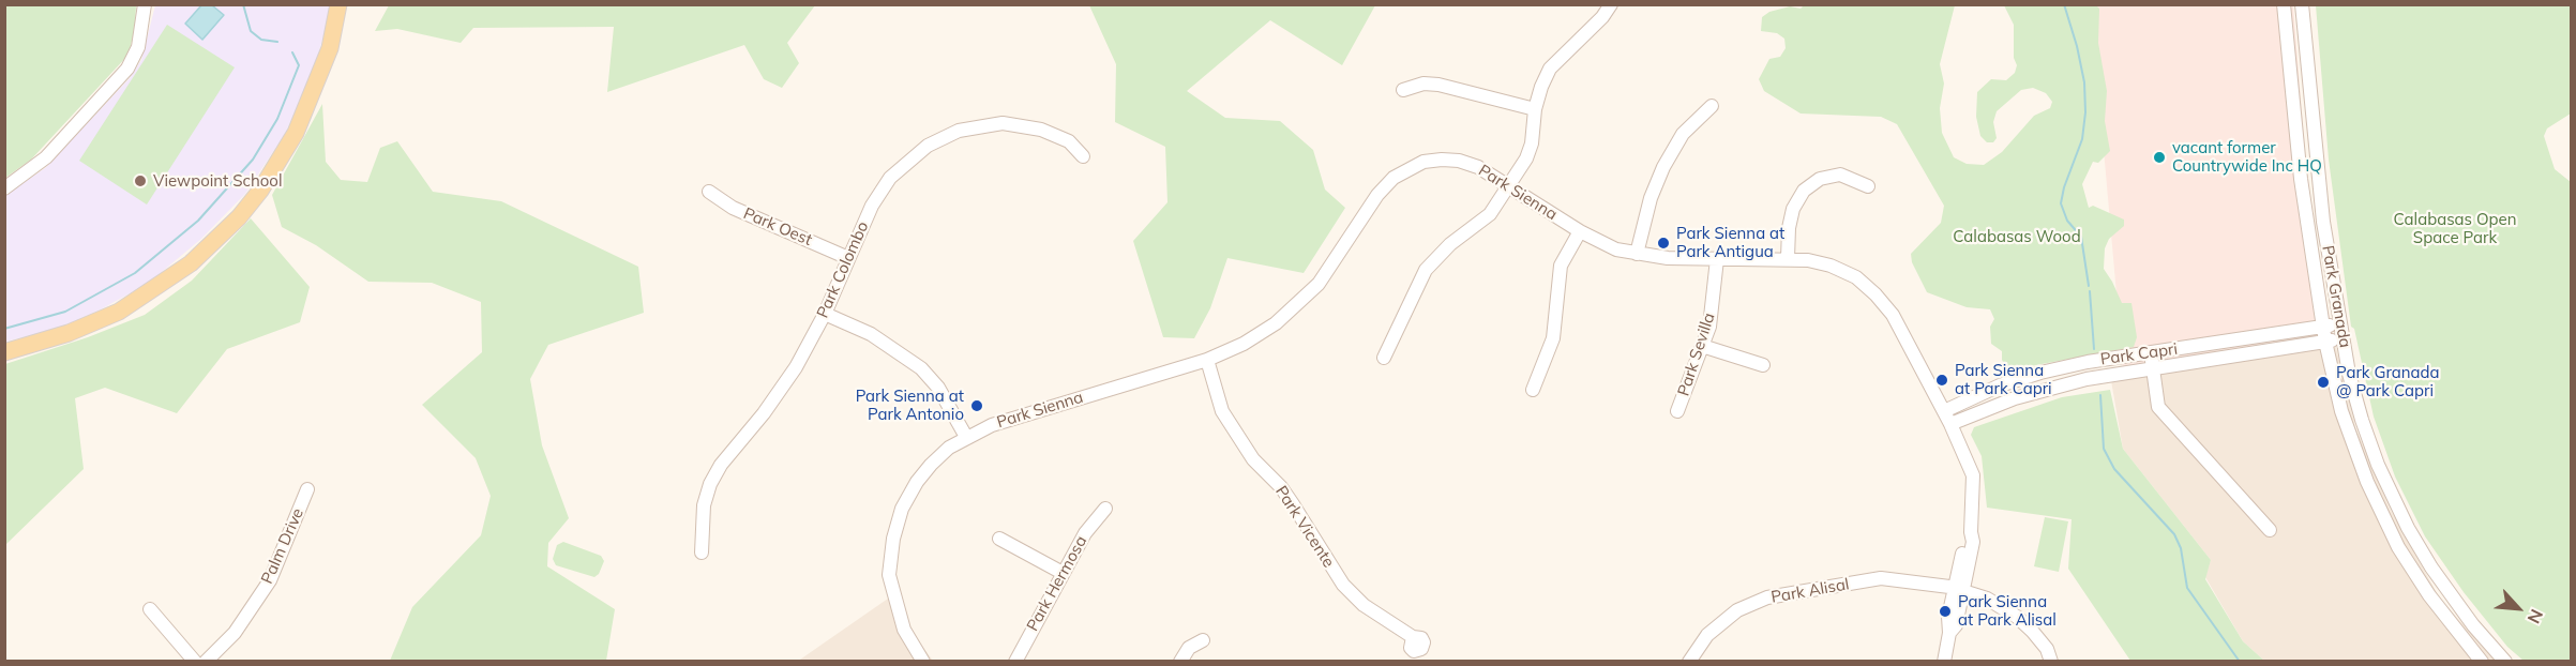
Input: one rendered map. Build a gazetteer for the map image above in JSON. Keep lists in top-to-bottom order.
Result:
{
  "streets": {
    "street": [
      "Park Sienna",
      "Park Oest",
      "Park Colombo",
      "Park Granada",
      "Park Sevilla",
      "Park Capri",
      "Park Vicente",
      "Palm Drive",
      "Park Hermosa",
      "Park Alisal"
    ]
  },
  "crossings": [
    ["Park Sienna", "Park Sevilla"],
    ["Park Sienna", "Park Capri"],
    ["Park Sienna", "Park Vicente"],
    ["Park Sienna", "Park Alisal"],
    ["Park Oest", "Park Colombo"],
    ["Park Granada", "Park Capri"]
  ],
  "parks": ["Calabasas Open Space Park", "Calabasas Wood"],
  "places": [
    "vacant former Countrywide Inc HQ",
    "Viewpoint School",
    "Park Sienna at Park Antigua",
    "Park Sienna at Park Capri",
    "Park Granada @ Park Capri",
    "Park Sienna at Park Antonio",
    "Park Sienna at Park Alisal"
  ],
  "north": "bottom right"
}
